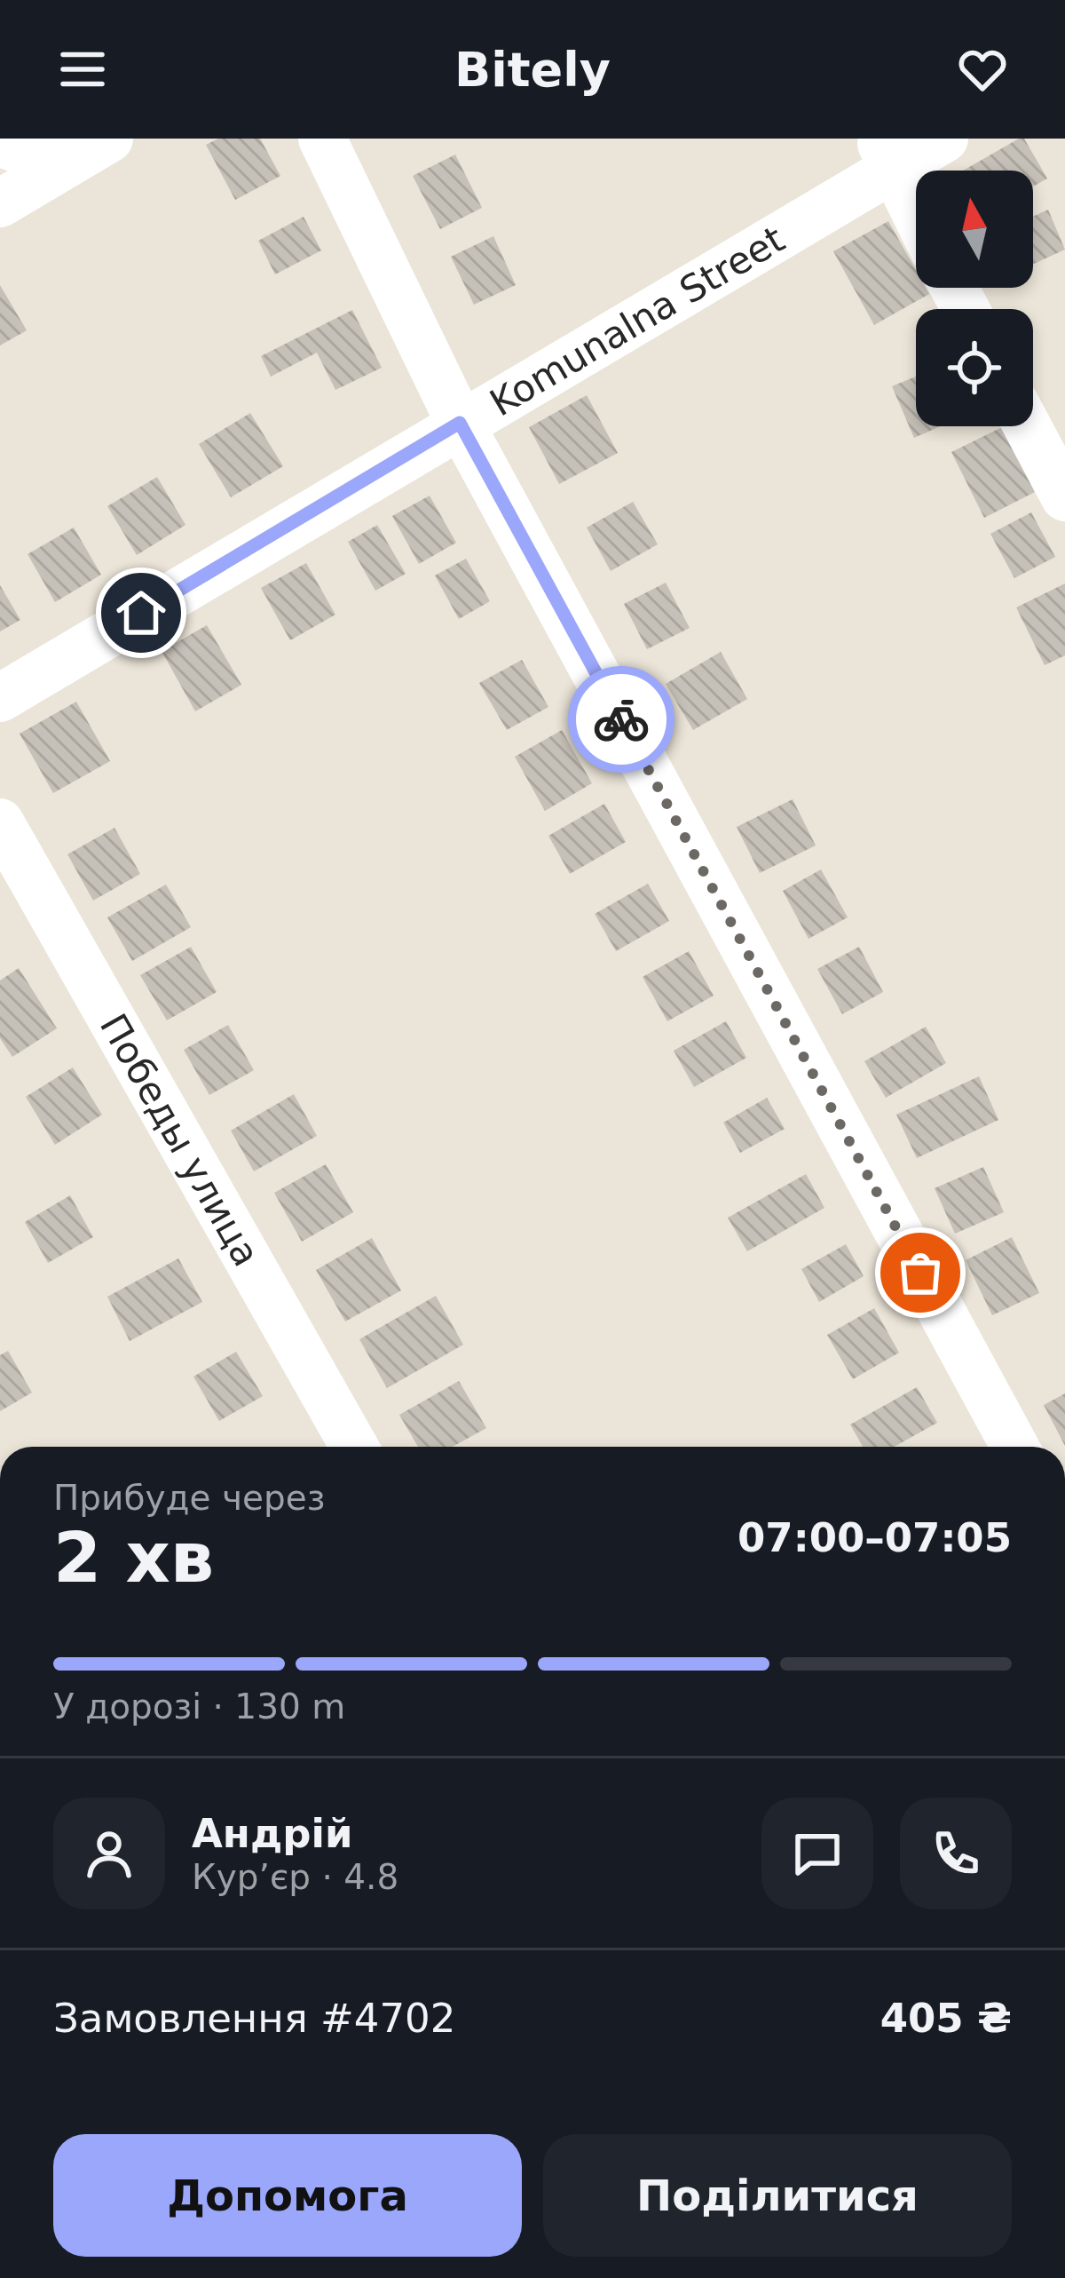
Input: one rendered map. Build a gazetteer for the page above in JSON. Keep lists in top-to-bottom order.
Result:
{
  "streets": {
    "street": ["Komunalna Street", "Победы улица"]
  },
  "north": "top",
  "page": {
    "header": "Bitely",
    "heading": ["2 хв", "Прибуде через", "07:00–07:05"],
    "panel": [
      "Андрій",
      "Кур’єр · 4.8",
      "Замовлення #4702",
      "405 ₴"
    ],
    "bar": "У дорозі · 130 m",
    "buttons": ["Допомога", "Поділитися"]
  }
}
